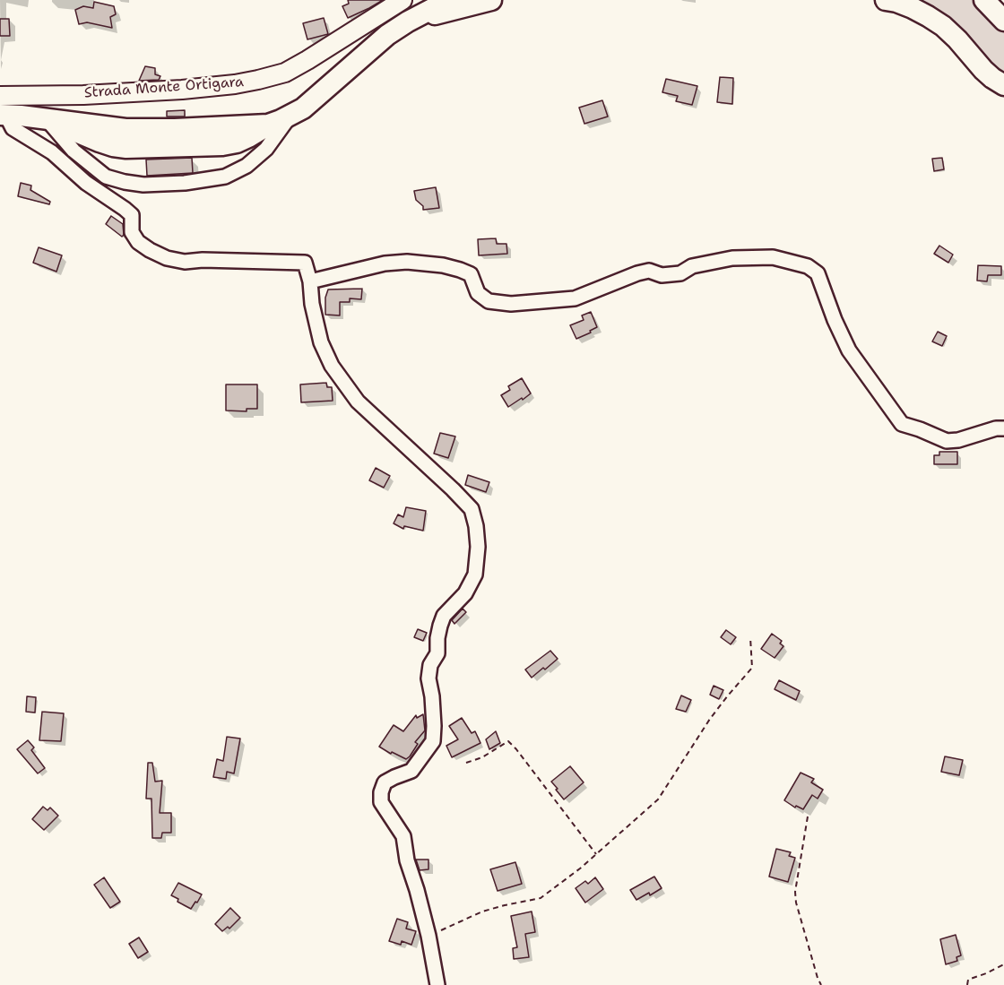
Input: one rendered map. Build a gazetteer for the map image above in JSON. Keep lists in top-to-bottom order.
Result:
{
  "streets": {
    "main road": ["Strada Monte Ortigara"]
  }
}
